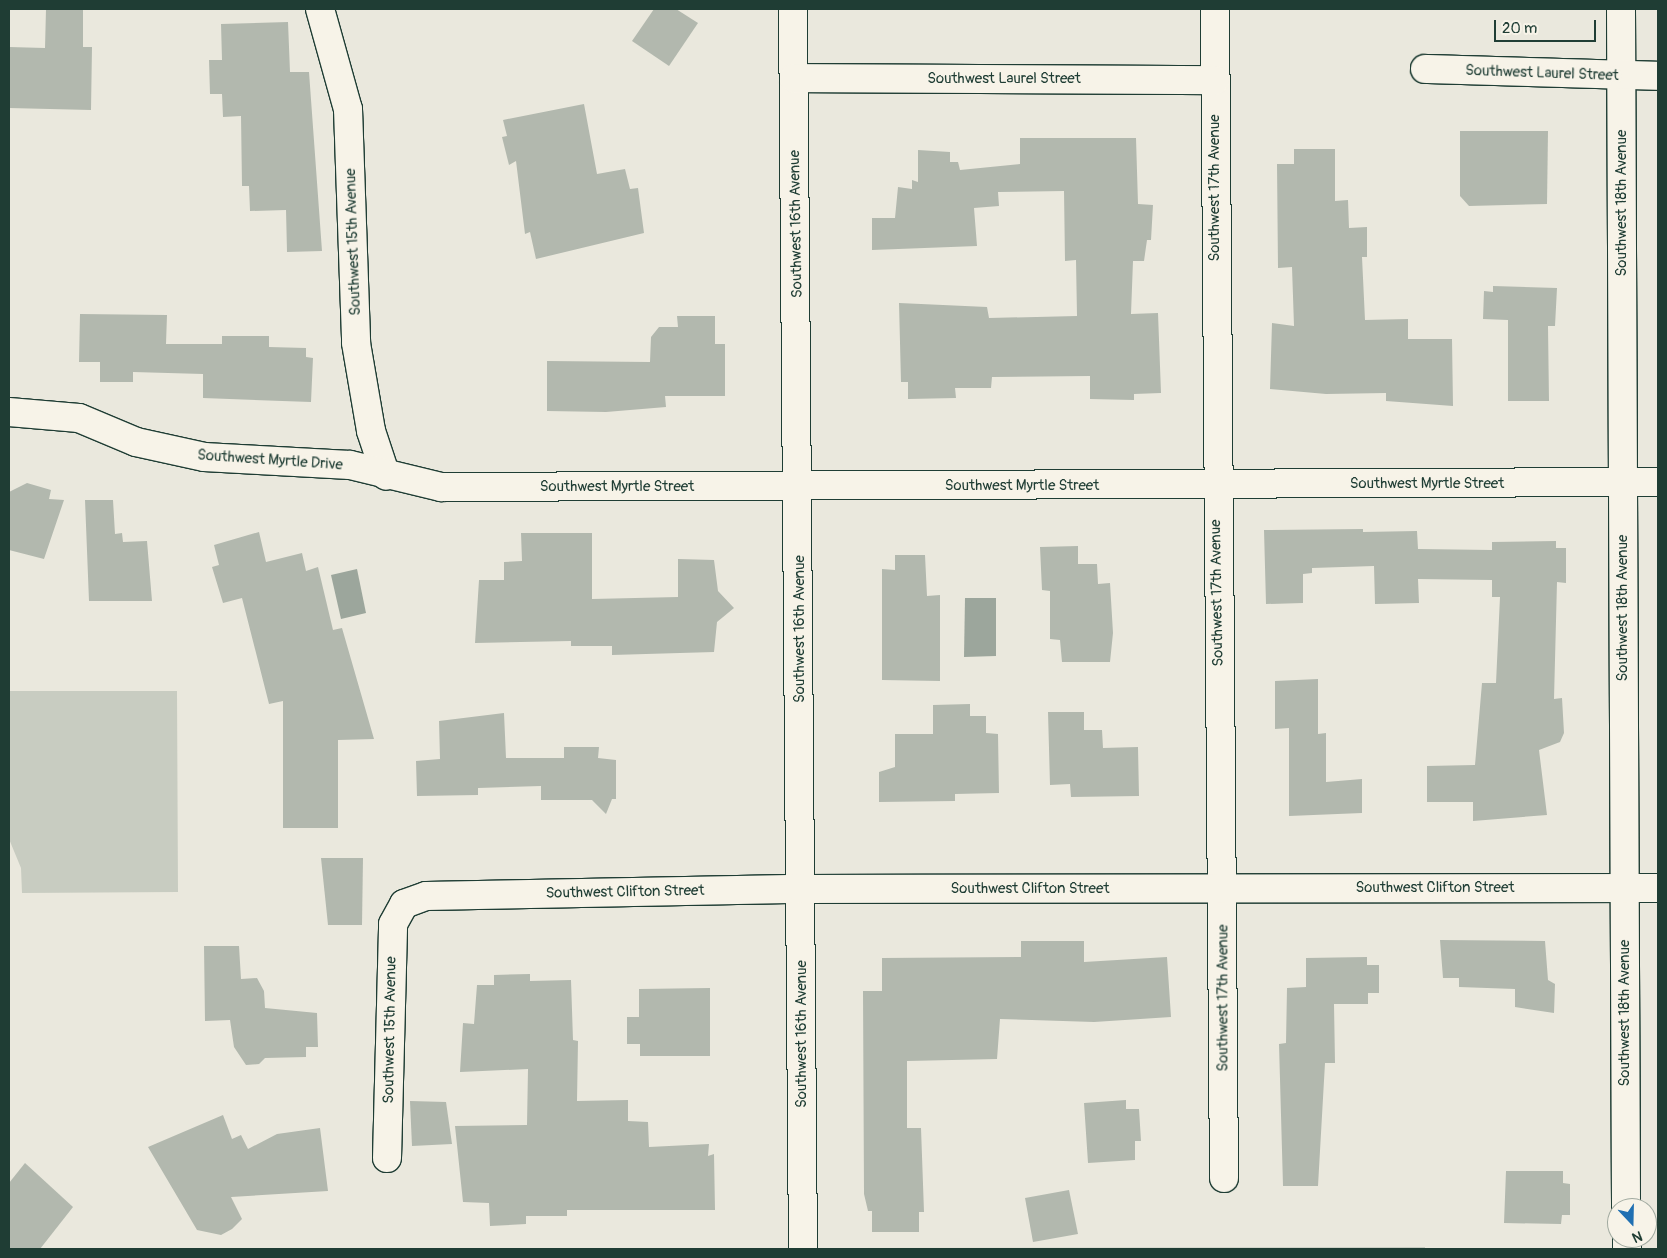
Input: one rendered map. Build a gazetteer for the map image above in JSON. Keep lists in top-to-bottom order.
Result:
{
  "streets": {
    "street": [
      "Southwest Laurel Street",
      "Southwest 17th Avenue",
      "Southwest 18th Avenue",
      "Southwest 16th Avenue",
      "Southwest 15th Avenue",
      "Southwest Myrtle Drive",
      "Southwest Myrtle Street",
      "Southwest Clifton Street"
    ]
  },
  "crossings": [
    ["Southwest Laurel Street", "Southwest 17th Avenue"],
    ["Southwest Laurel Street", "Southwest 18th Avenue"],
    ["Southwest Laurel Street", "Southwest 16th Avenue"],
    ["Southwest 17th Avenue", "Southwest Myrtle Street"],
    ["Southwest 17th Avenue", "Southwest Clifton Street"],
    ["Southwest 18th Avenue", "Southwest Myrtle Street"],
    ["Southwest 18th Avenue", "Southwest Clifton Street"],
    ["Southwest 16th Avenue", "Southwest Myrtle Street"],
    ["Southwest 16th Avenue", "Southwest Clifton Street"],
    ["Southwest 15th Avenue", "Southwest Myrtle Drive"],
    ["Southwest 15th Avenue", "Southwest Myrtle Street"],
    ["Southwest 15th Avenue", "Southwest Clifton Street"],
    ["Southwest Myrtle Drive", "Southwest Myrtle Street"]
  ],
  "scale_bar": "20 m",
  "north": "bottom"
}
